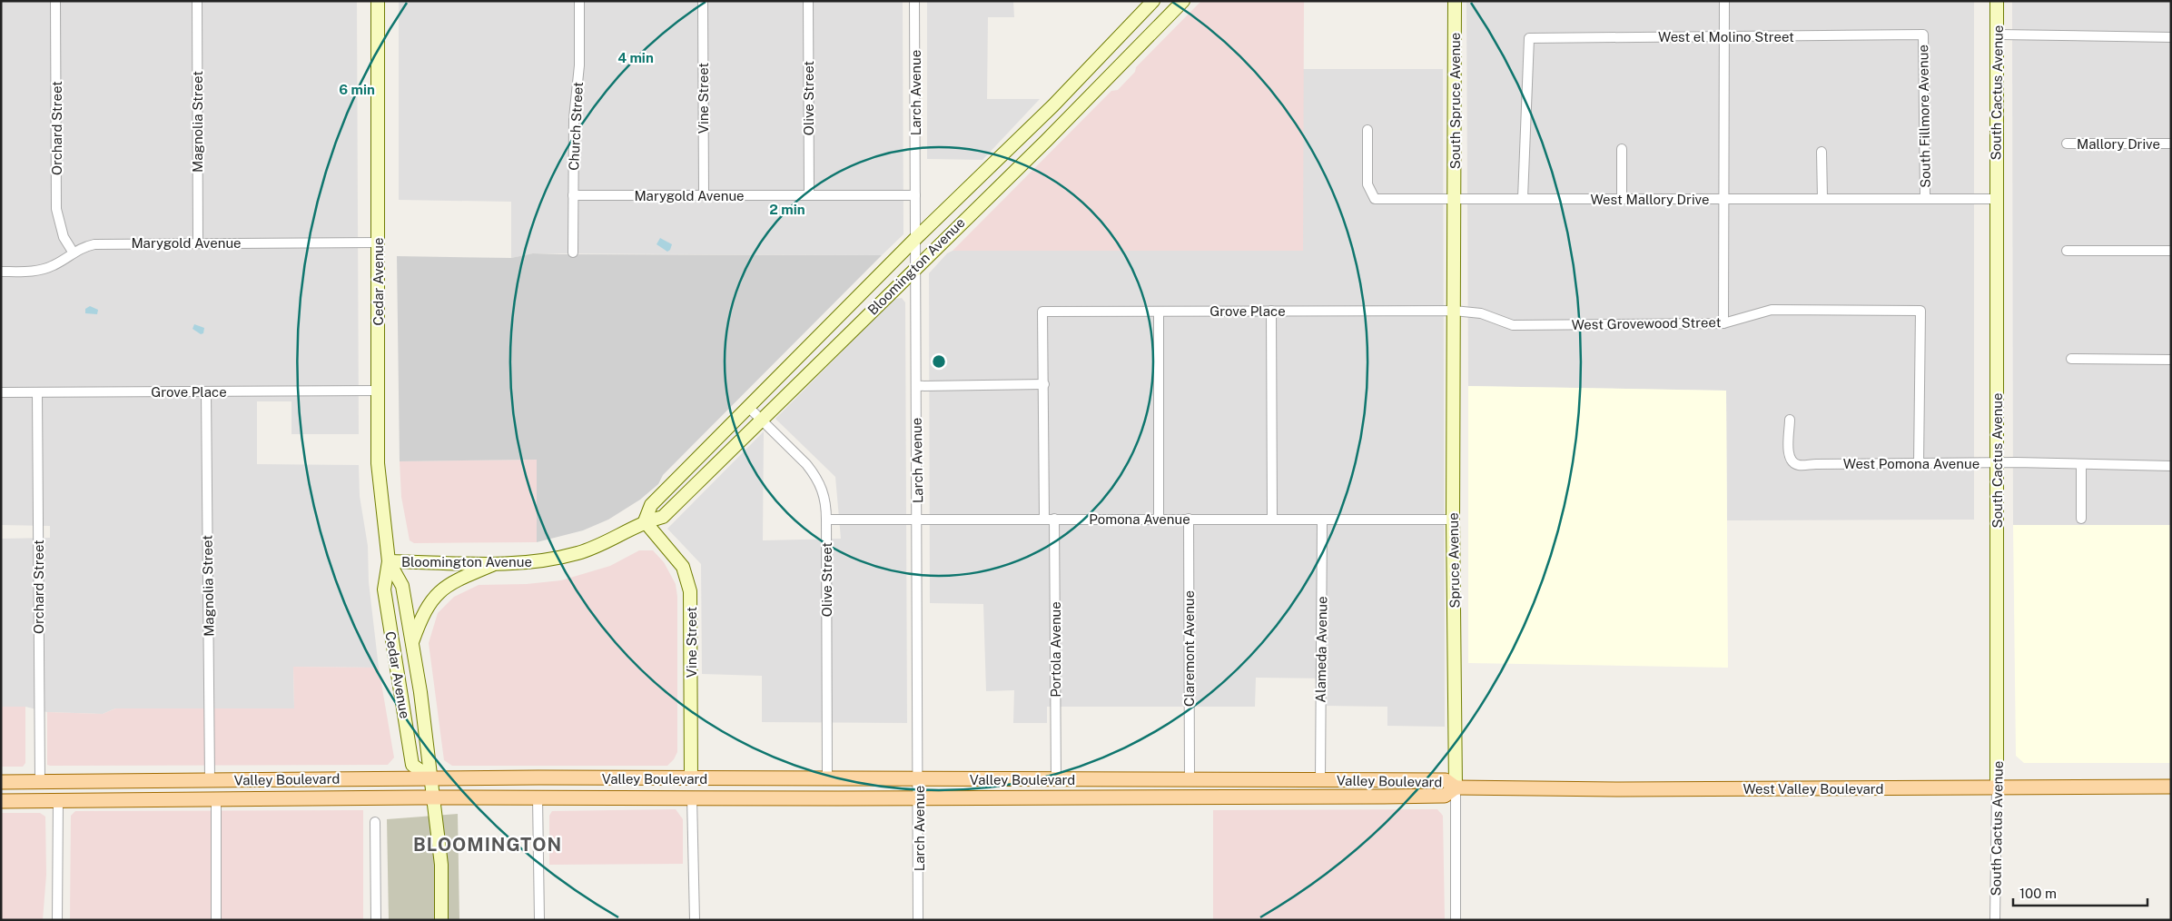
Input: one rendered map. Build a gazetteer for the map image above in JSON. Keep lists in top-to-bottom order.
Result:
{
  "streets": {
    "main road": [
      "South Cactus Avenue",
      "Vine Street",
      "South Spruce Avenue",
      "Bloomington Avenue",
      "Cedar Avenue",
      "Spruce Avenue",
      "Valley Boulevard",
      "West Valley Boulevard"
    ],
    "street": [
      "West el Molino Street",
      "Larch Avenue",
      "Olive Street",
      "South Fillmore Avenue",
      "Magnolia Street",
      "Church Street",
      "Orchard Street",
      "Mallory Drive",
      "Marygold Avenue",
      "West Mallory Drive",
      "Grove Place",
      "West Grovewood Street",
      "West Pomona Avenue",
      "Pomona Avenue",
      "Claremont Avenue",
      "Portola Avenue",
      "Alameda Avenue"
    ]
  },
  "crossings": [
    ["West el Molino Street", "South Fillmore Avenue"],
    ["West el Molino Street", "West Mallory Drive"],
    ["Larch Avenue", "Marygold Avenue"],
    ["Larch Avenue", "Bloomington Avenue"],
    ["Larch Avenue", "Pomona Avenue"],
    ["Larch Avenue", "Valley Boulevard"],
    ["South Cactus Avenue", "West Mallory Drive"],
    ["South Cactus Avenue", "West Pomona Avenue"],
    ["South Cactus Avenue", "West Valley Boulevard"],
    ["Vine Street", "Marygold Avenue"],
    ["Vine Street", "Bloomington Avenue"],
    ["Vine Street", "Valley Boulevard"],
    ["Olive Street", "Marygold Avenue"],
    ["Olive Street", "Bloomington Avenue"],
    ["Olive Street", "Pomona Avenue"],
    ["Olive Street", "Valley Boulevard"],
    ["South Spruce Avenue", "West Mallory Drive"],
    ["South Spruce Avenue", "Spruce Avenue"],
    ["South Fillmore Avenue", "West Mallory Drive"],
    ["Magnolia Street", "Marygold Avenue"],
    ["Magnolia Street", "Grove Place"],
    ["Magnolia Street", "Valley Boulevard"],
    ["Church Street", "Marygold Avenue"],
    ["Orchard Street", "Marygold Avenue"],
    ["Orchard Street", "Grove Place"],
    ["Orchard Street", "Valley Boulevard"],
    ["Marygold Avenue", "Cedar Avenue"],
    ["West Mallory Drive", "Spruce Avenue"],
    ["Bloomington Avenue", "Cedar Avenue"],
    ["Cedar Avenue", "Grove Place"],
    ["Cedar Avenue", "Valley Boulevard"],
    ["Grove Place", "West Grovewood Street"],
    ["Grove Place", "Spruce Avenue"],
    ["West Grovewood Street", "West Pomona Avenue"],
    ["West Grovewood Street", "Spruce Avenue"],
    ["Pomona Avenue", "Spruce Avenue"],
    ["Pomona Avenue", "Claremont Avenue"],
    ["Pomona Avenue", "Portola Avenue"],
    ["Pomona Avenue", "Alameda Avenue"],
    ["Spruce Avenue", "Valley Boulevard"],
    ["Spruce Avenue", "West Valley Boulevard"],
    ["Claremont Avenue", "Valley Boulevard"],
    ["Portola Avenue", "Valley Boulevard"],
    ["Alameda Avenue", "Valley Boulevard"],
    ["Valley Boulevard", "West Valley Boulevard"]
  ],
  "districts": ["BLOOMINGTON"],
  "scale_bar": "100 m",
  "rings": ["4 min", "6 min", "2 min"]
}
